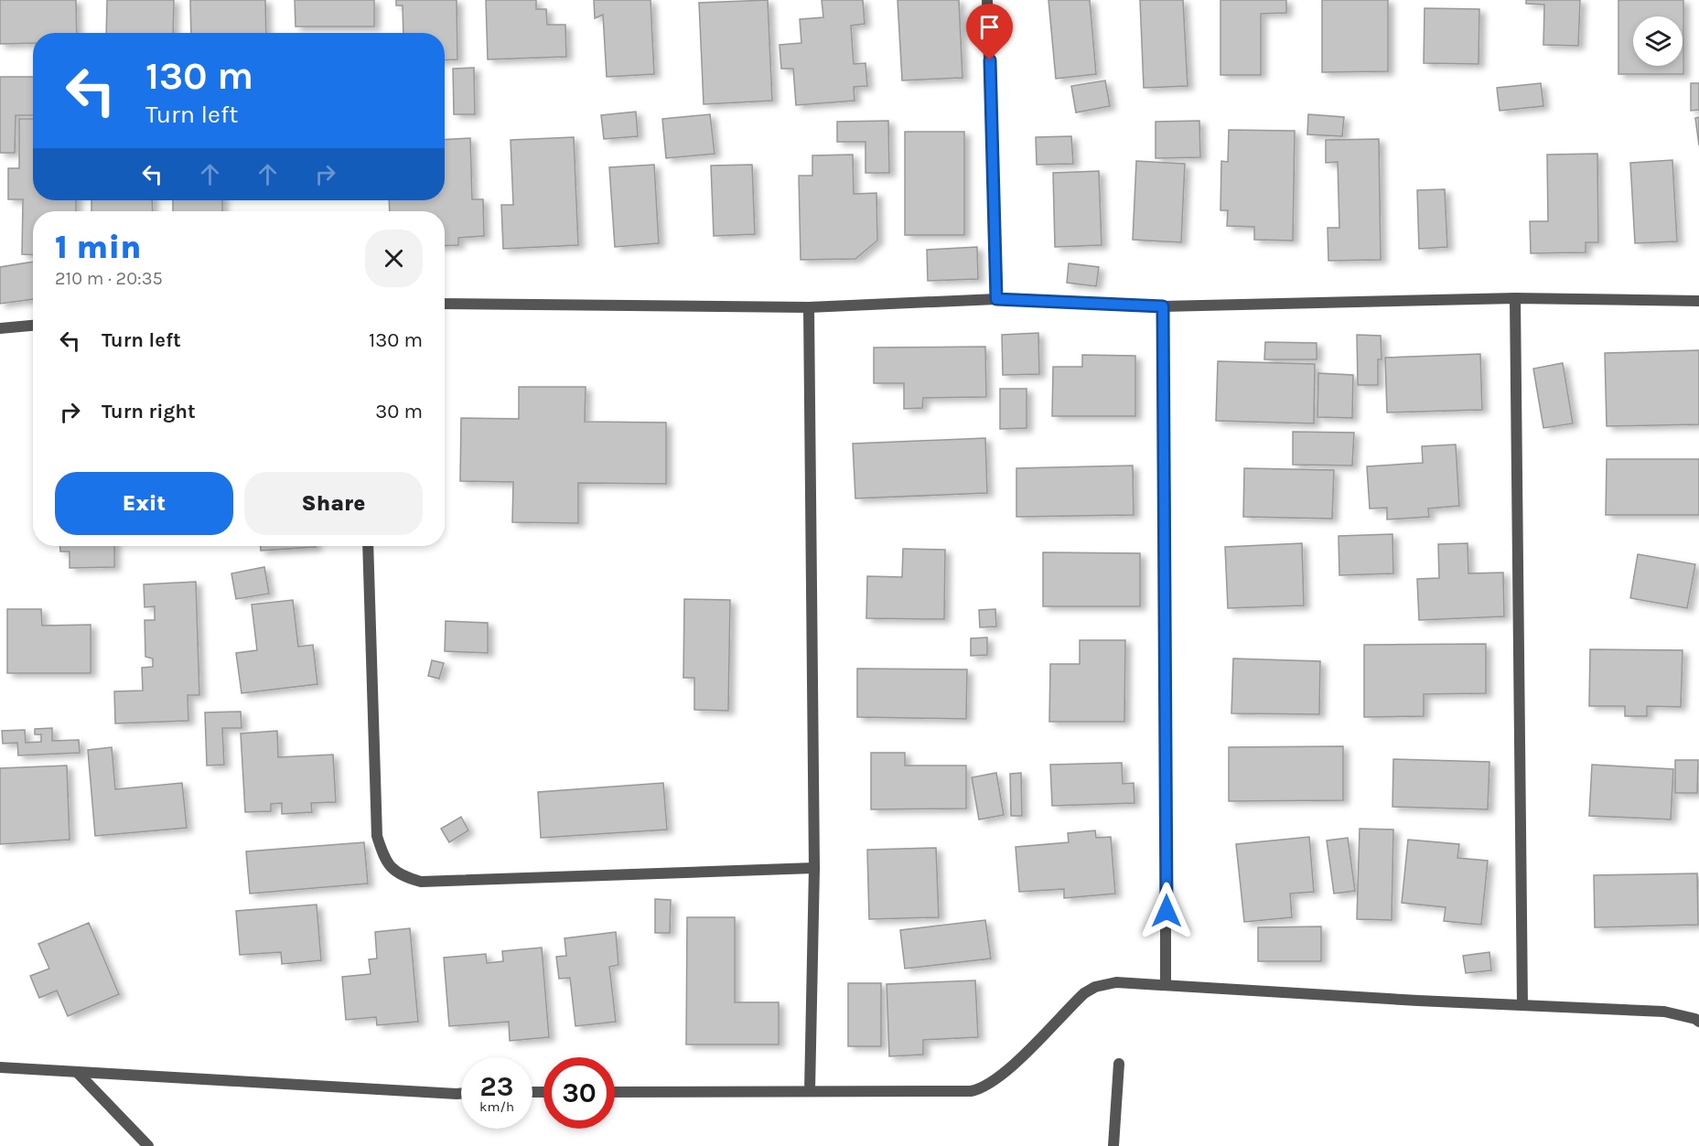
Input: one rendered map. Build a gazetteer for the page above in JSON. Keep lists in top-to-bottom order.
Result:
{
  "page": {
    "turn": ["130 m", "Turn left"],
    "heading": ["1 min", "210 m · 20:35"],
    "list": [
      {
        "name": "Turn left",
        "value": "130 m"
      },
      {
        "name": "Turn right",
        "value": "30 m"
      }
    ],
    "buttons": ["Exit", "Share"],
    "speed": "23 km/h",
    "limit": "30"
  }
}
